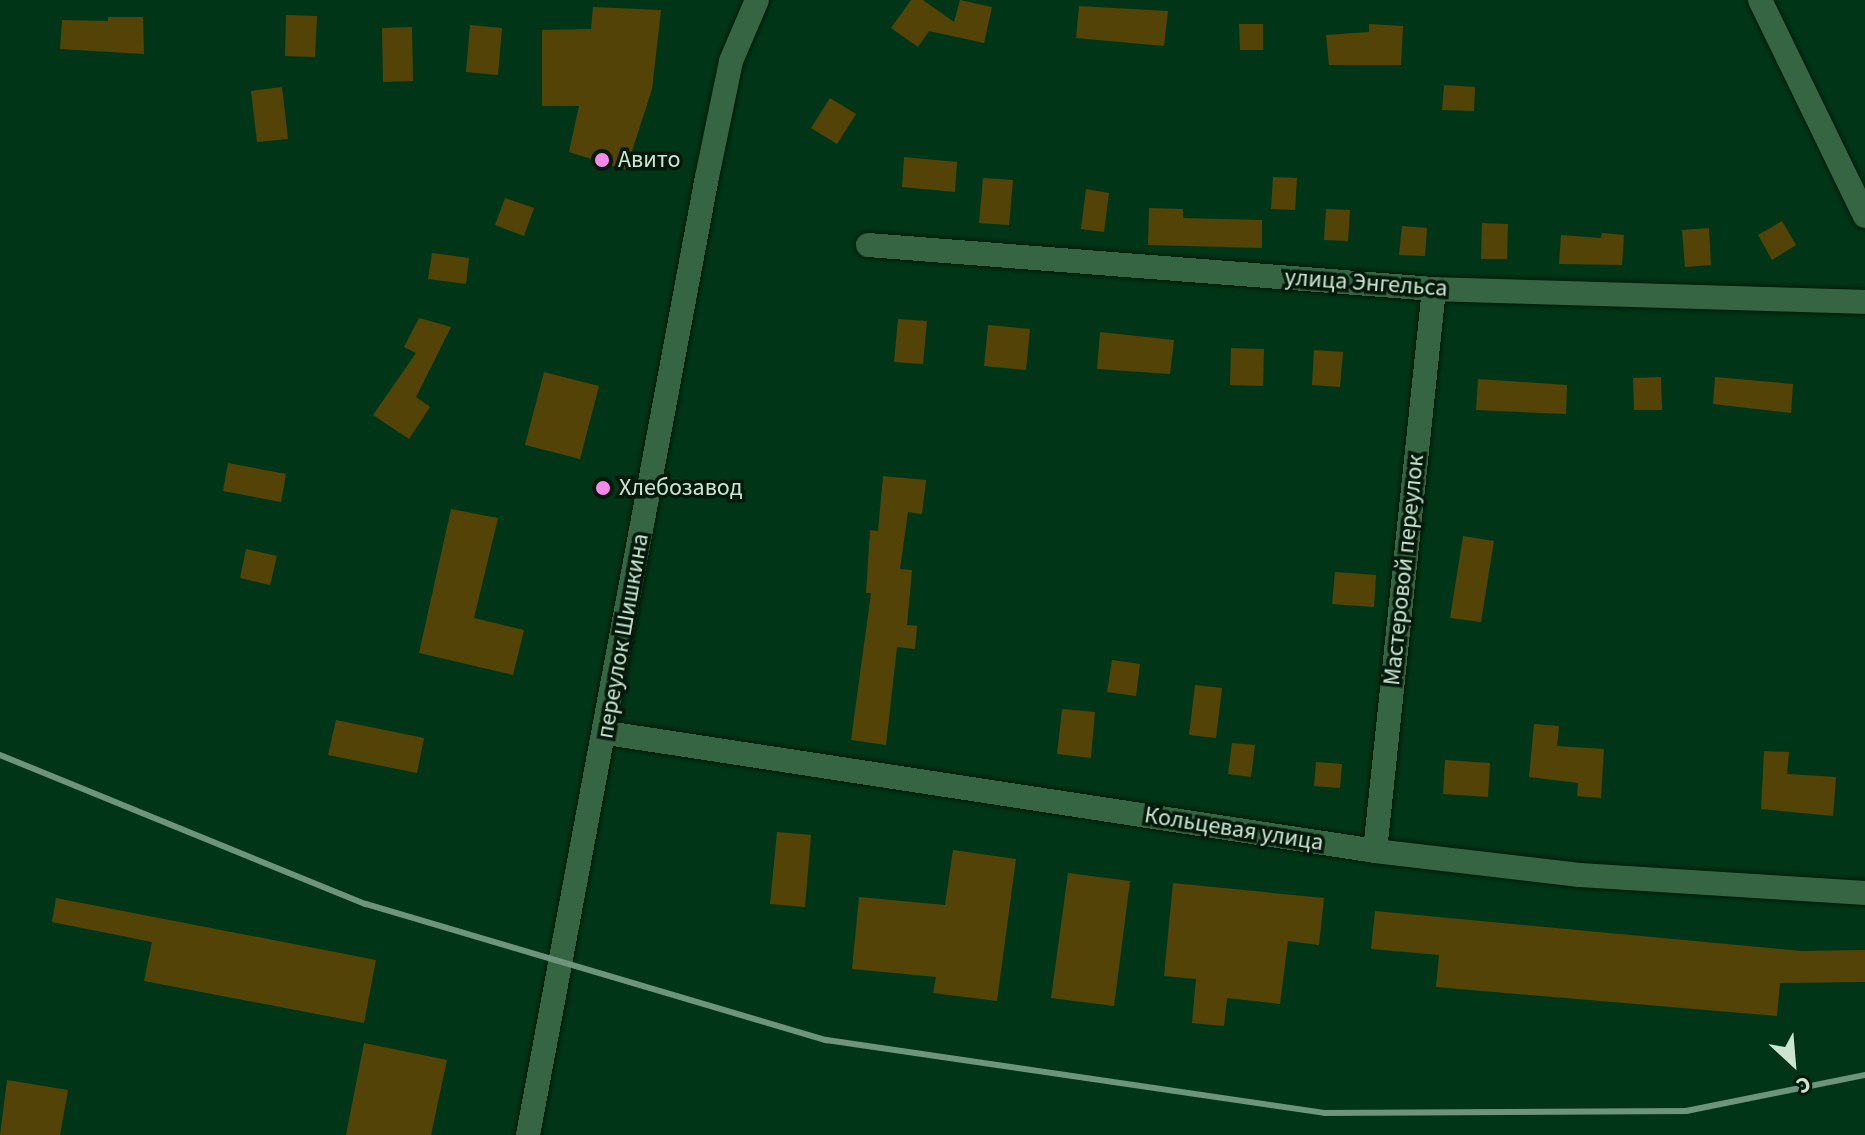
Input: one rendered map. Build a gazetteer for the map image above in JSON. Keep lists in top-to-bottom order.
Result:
{
  "streets": {
    "street": [
      "улица Энгельса",
      "Мастеровой переулок",
      "переулок Шишкина",
      "Кольцевая улица"
    ]
  },
  "crossings": [
    ["улица Энгельса", "Мастеровой переулок"],
    ["Мастеровой переулок", "Кольцевая улица"],
    ["переулок Шишкина", "Кольцевая улица"]
  ],
  "places": ["Авито", "Хлебозавод"],
  "north": "bottom right"
}
